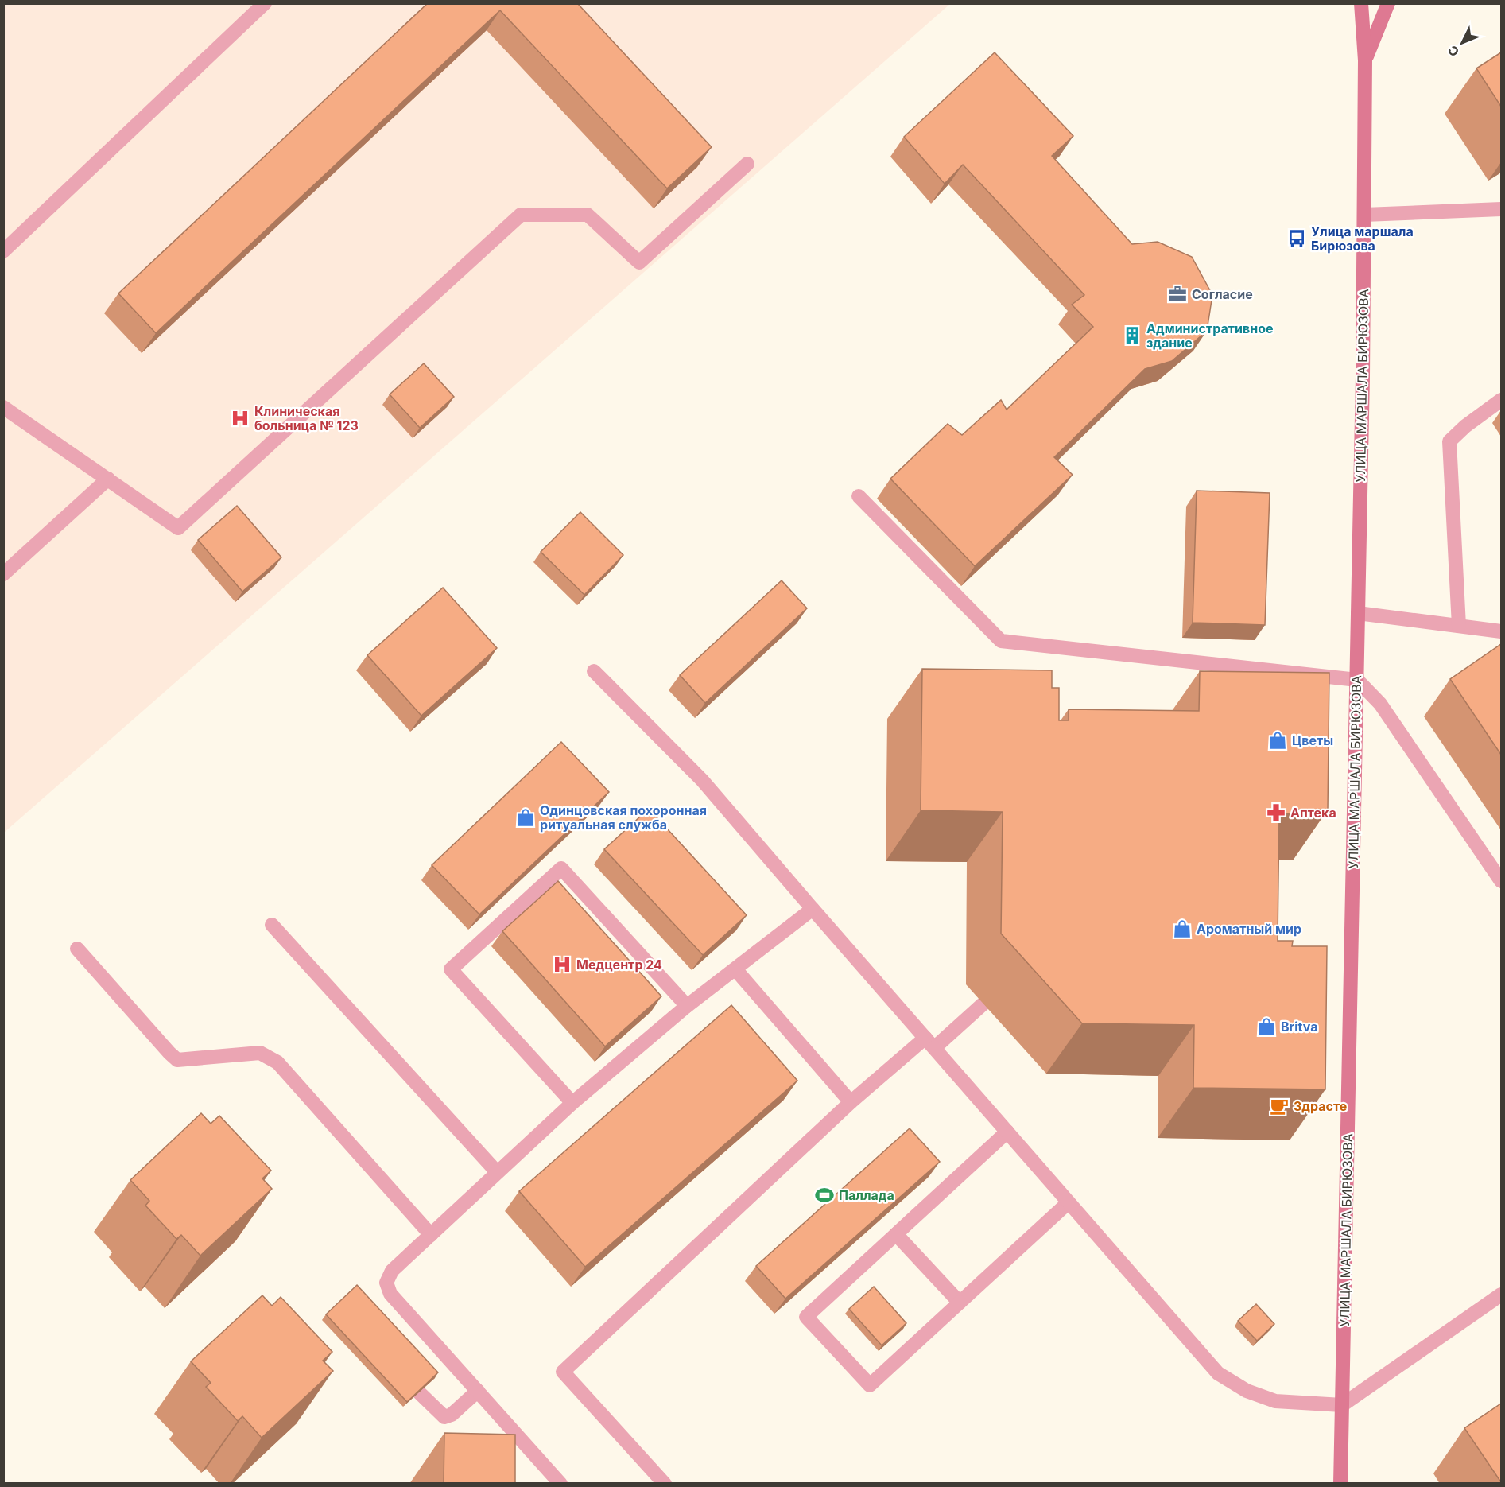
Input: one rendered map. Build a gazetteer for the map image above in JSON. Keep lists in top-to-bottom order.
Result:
{
  "streets": {
    "street": ["УЛИЦА МАРШАЛА БИРЮЗОВА"]
  },
  "places": {
    "bus stop": ["Улица маршала Бирюзова"],
    "office": ["Согласие"],
    "building": ["Административное здание"],
    "hospital": ["Клиническая больница № 123", "Медцентр 24"],
    "shop": [
      "Цветы",
      "Одинцовская похоронная ритуальная служба",
      "Ароматный мир",
      "Britva"
    ],
    "pharmacy": ["Аптека"],
    "cafe": ["Здрасте"],
    "sports": ["Паллада"]
  },
  "north": "bottom left"
}
